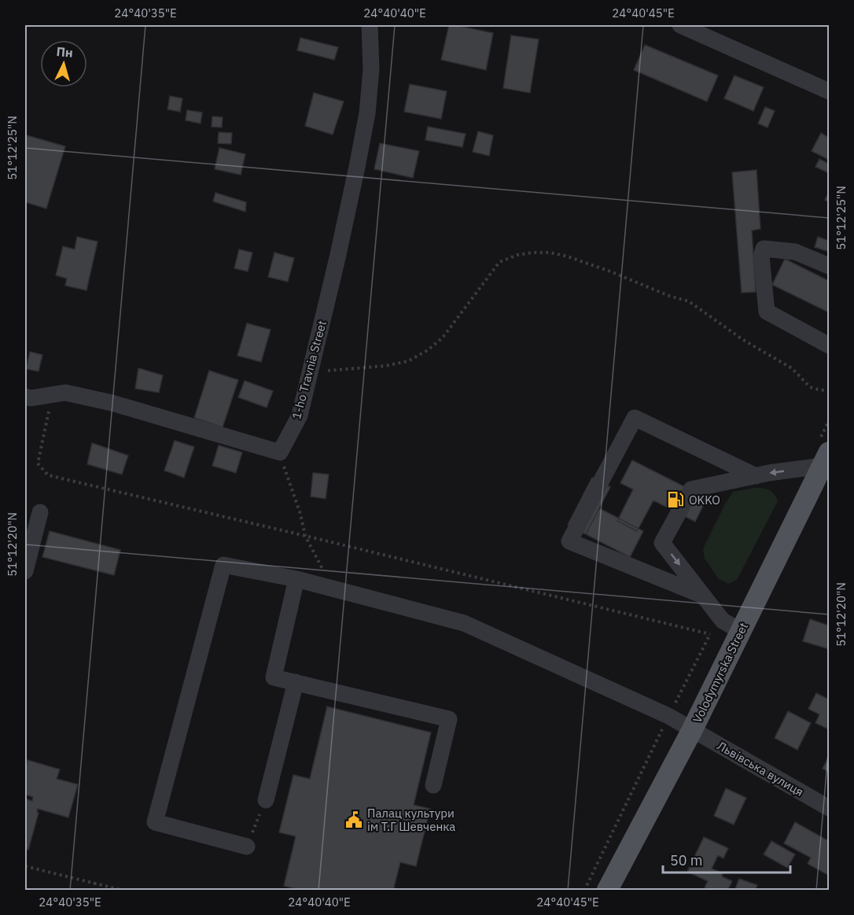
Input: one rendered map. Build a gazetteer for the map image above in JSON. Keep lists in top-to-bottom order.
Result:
{
  "streets": {
    "main road": ["Volodymyrska Street"],
    "street": ["1-ho Travnia Street", "Львівська вулиця"]
  },
  "crossings": [
    ["Volodymyrska Street", "Львівська вулиця"]
  ],
  "places": {
    "fuel station": ["OKKO"],
    "public building": ["Палац культури ім Т.Г Шевченка"]
  },
  "scale_bar": "50 m",
  "north": "top",
  "coordinates": [
    "24°40'35\"E",
    "24°40'40\"E",
    "24°40'45\"E",
    "51°12'25\"N",
    "51°12'20\"N"
  ]
}
